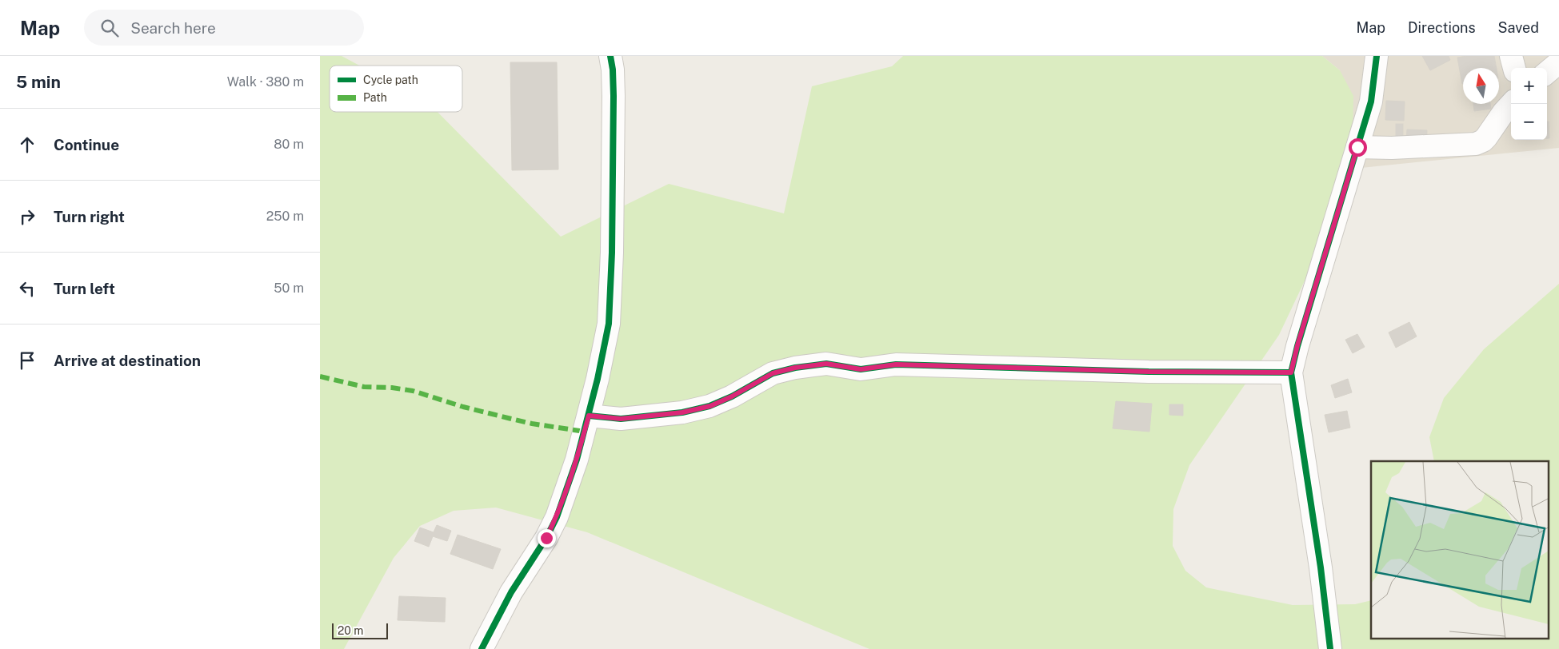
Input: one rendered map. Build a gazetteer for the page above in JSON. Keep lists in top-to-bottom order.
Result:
{
  "legend": ["Cycle path", "Path"],
  "scale_bar": "20 m",
  "north": "top",
  "page": {
    "header": "Map",
    "search": "Search here",
    "nav": ["Map", "Directions", "Saved"],
    "heading": ["5 min", "Walk · 380 m"],
    "map_buttons": ["+", "−"],
    "list": [
      ["Continue", "80 m"],
      ["Turn right", "250 m"],
      ["Turn left", "50 m"],
      "Arrive at destination"
    ],
    "scale": "20 m"
  }
}
